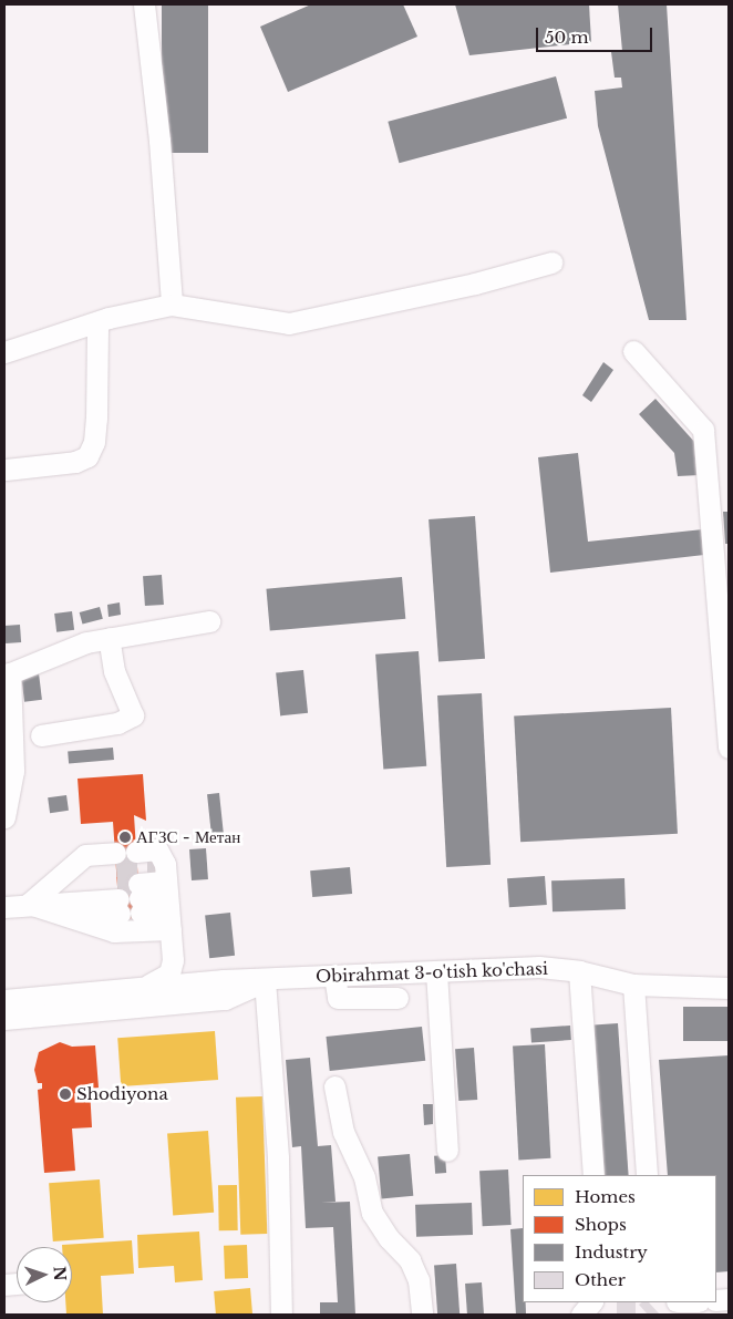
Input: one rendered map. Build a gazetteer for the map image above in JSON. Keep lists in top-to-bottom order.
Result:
{
  "streets": {
    "street": ["Obirahmat 3-o'tish ko'chasi"]
  },
  "places": ["АГЗС - Метан", "Shodiyona"],
  "legend": [
    "Homes",
    "Shops",
    "Industry",
    "Other"
  ],
  "scale_bar": "50 m",
  "north": "right"
}
